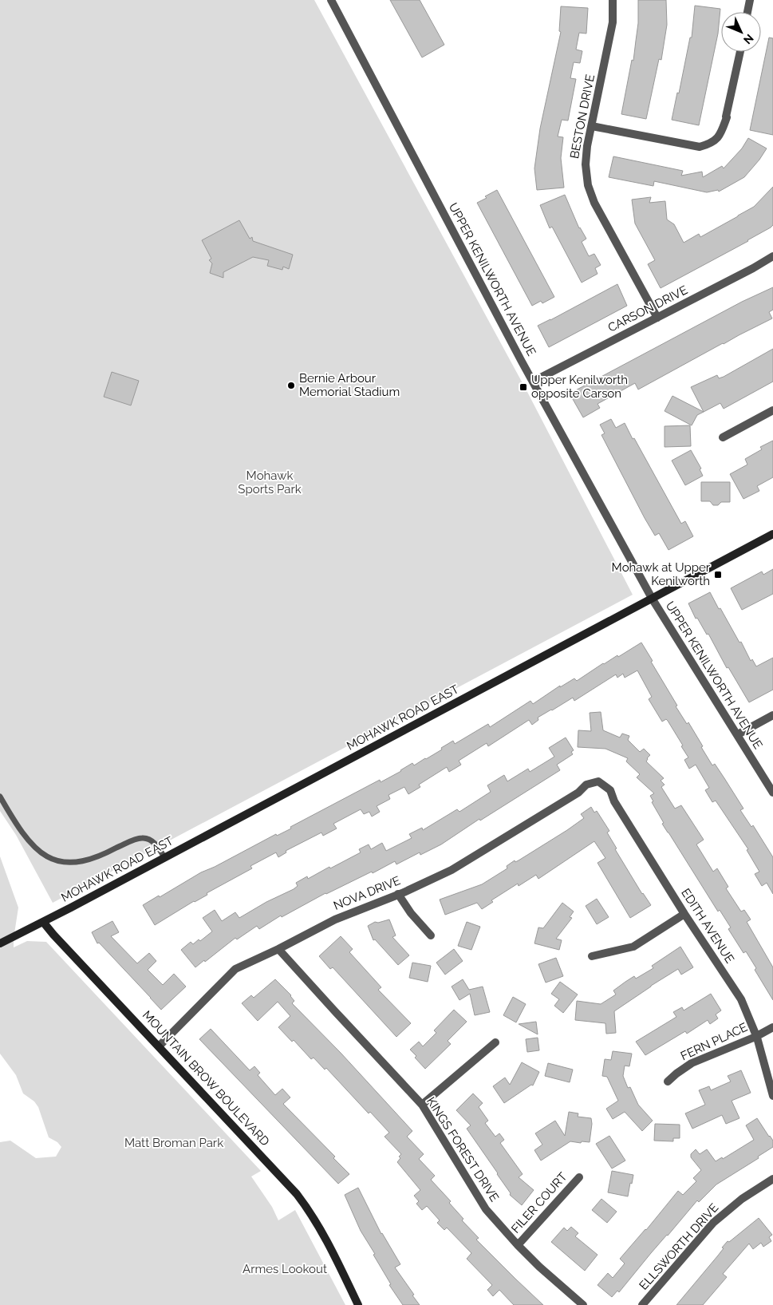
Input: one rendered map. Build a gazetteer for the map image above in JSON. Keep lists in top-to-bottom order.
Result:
{
  "streets": {
    "main road": ["MOHAWK ROAD EAST", "MOUNTAIN BROW BOULEVARD"],
    "street": [
      "BESTON DRIVE",
      "UPPER KENILWORTH AVENUE",
      "CARSON DRIVE",
      "NOVA DRIVE",
      "EDITH AVENUE",
      "FERN PLACE",
      "KINGS FOREST DRIVE",
      "FILER COURT",
      "ELLSWORTH DRIVE"
    ]
  },
  "crossings": [
    ["BESTON DRIVE", "CARSON DRIVE"],
    ["UPPER KENILWORTH AVENUE", "CARSON DRIVE"],
    ["UPPER KENILWORTH AVENUE", "MOHAWK ROAD EAST"],
    ["MOHAWK ROAD EAST", "MOUNTAIN BROW BOULEVARD"],
    ["NOVA DRIVE", "EDITH AVENUE"],
    ["NOVA DRIVE", "MOUNTAIN BROW BOULEVARD"],
    ["NOVA DRIVE", "KINGS FOREST DRIVE"],
    ["EDITH AVENUE", "FERN PLACE"],
    ["KINGS FOREST DRIVE", "FILER COURT"]
  ],
  "parks": ["Mohawk Sports Park", "Matt Broman Park", "Armes Lookout"],
  "places": {
    "other": ["Bernie Arbour Memorial Stadium"],
    "transit": ["Upper Kenilworth opposite Carson", "Mohawk at Upper Kenilworth"]
  },
  "north": "bottom right"
}
